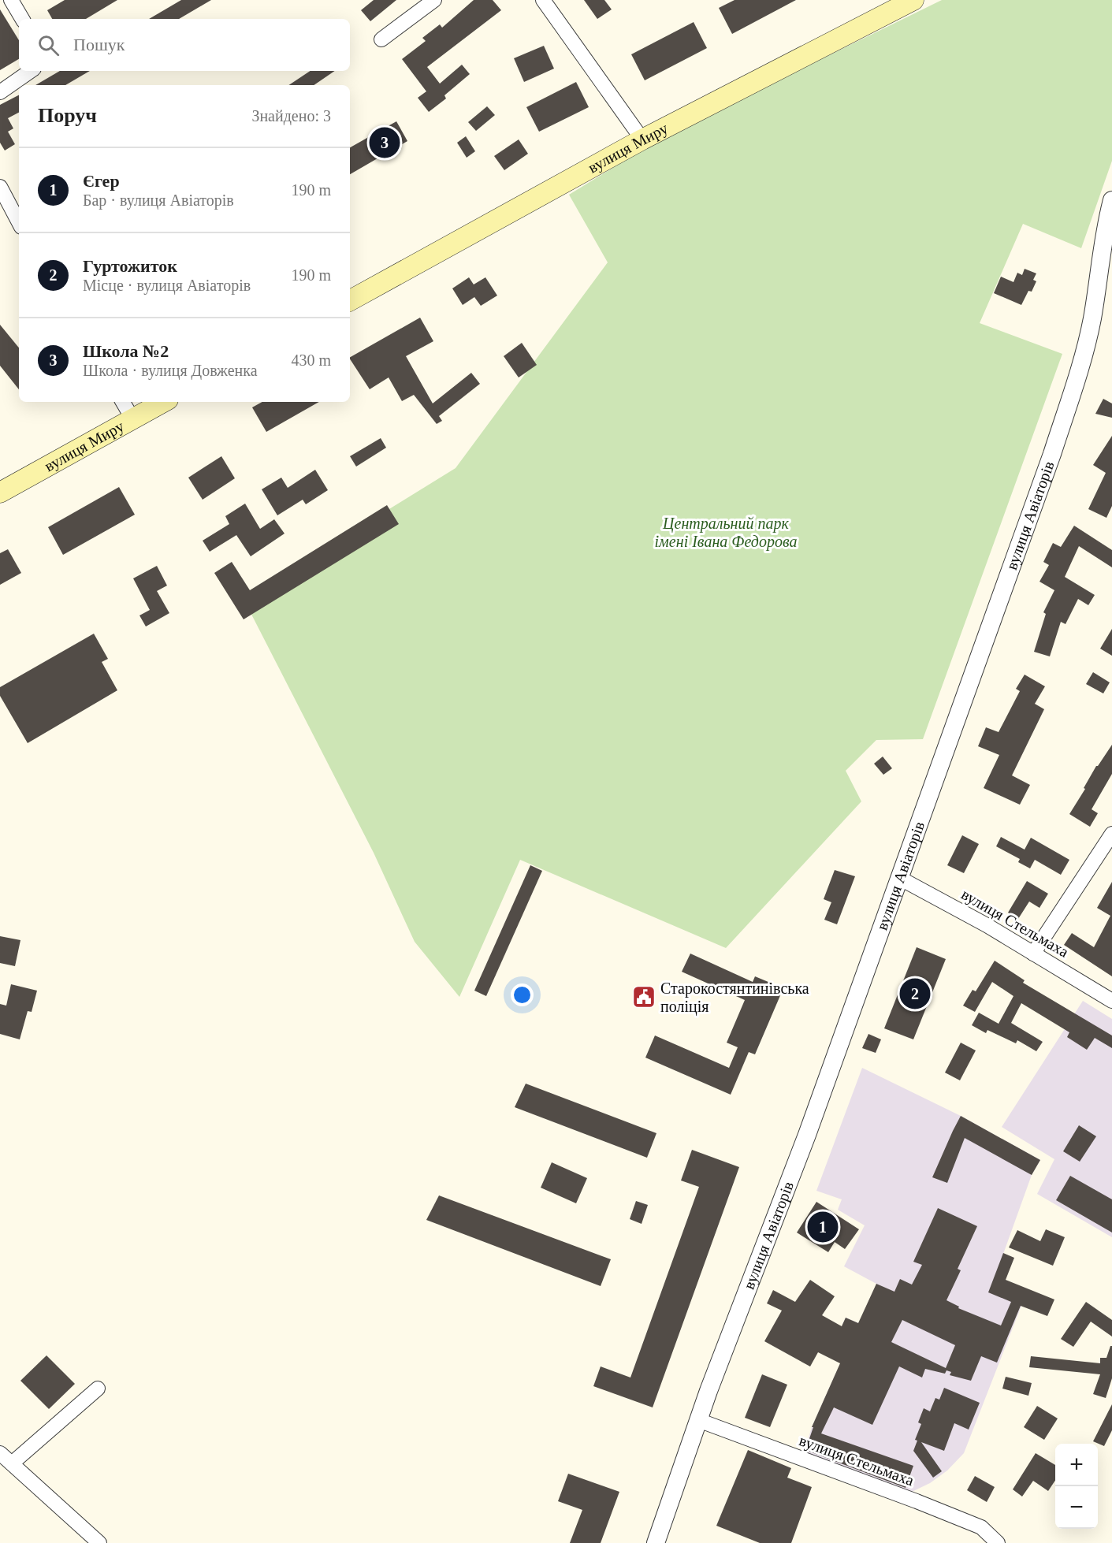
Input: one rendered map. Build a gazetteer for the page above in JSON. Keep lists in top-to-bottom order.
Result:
{
  "streets": {
    "main road": ["вулиця Миру"],
    "street": ["вулиця Авіаторів", "вулиця Стельмаха"]
  },
  "crossings": [
    ["вулиця Авіаторів", "вулиця Стельмаха"]
  ],
  "parks": ["Центральний парк імені Івана Федорова"],
  "places": {
    "public building": ["Старокостянтинівська поліція"]
  },
  "page": {
    "search": "Пошук",
    "heading": ["Поруч", "Знайдено: 3"],
    "pins": ["3", "2", "1"],
    "list": [
      {
        "mark": "1",
        "name": "Єгер",
        "note": "Бар · вулиця Авіаторів",
        "value": "190 m"
      },
      {
        "mark": "2",
        "name": "Гуртожиток",
        "note": "Місце · вулиця Авіаторів",
        "value": "190 m"
      },
      {
        "mark": "3",
        "name": "Школа №2",
        "note": "Школа · вулиця Довженка",
        "value": "430 m"
      }
    ],
    "map_buttons": ["+", "−"]
  }
}
